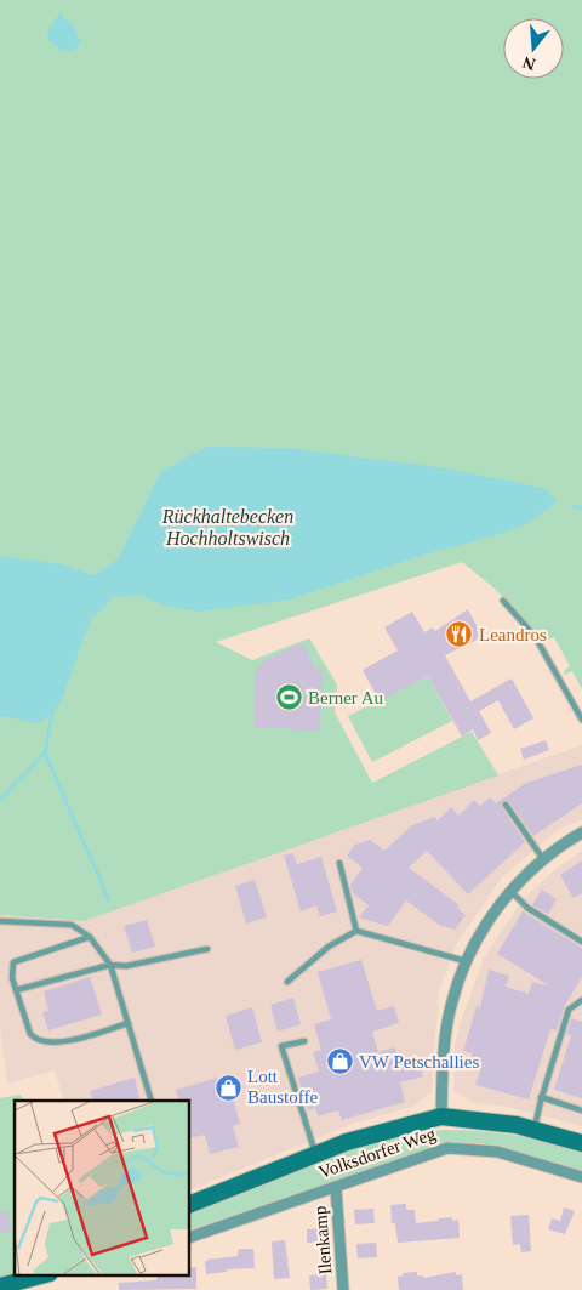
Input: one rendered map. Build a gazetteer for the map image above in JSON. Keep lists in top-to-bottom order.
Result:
{
  "streets": {
    "street": ["Volksdorfer Weg", "Ilenkamp"]
  },
  "crossings": [
    ["Volksdorfer Weg", "Ilenkamp"]
  ],
  "water": ["Rückhaltebecken Hochholtswisch"],
  "places": {
    "restaurant": ["Leandros"],
    "sports": ["Berner Au"],
    "shop": ["VW Petschallies", "Lott Baustoffe"]
  },
  "north": "bottom"
}
